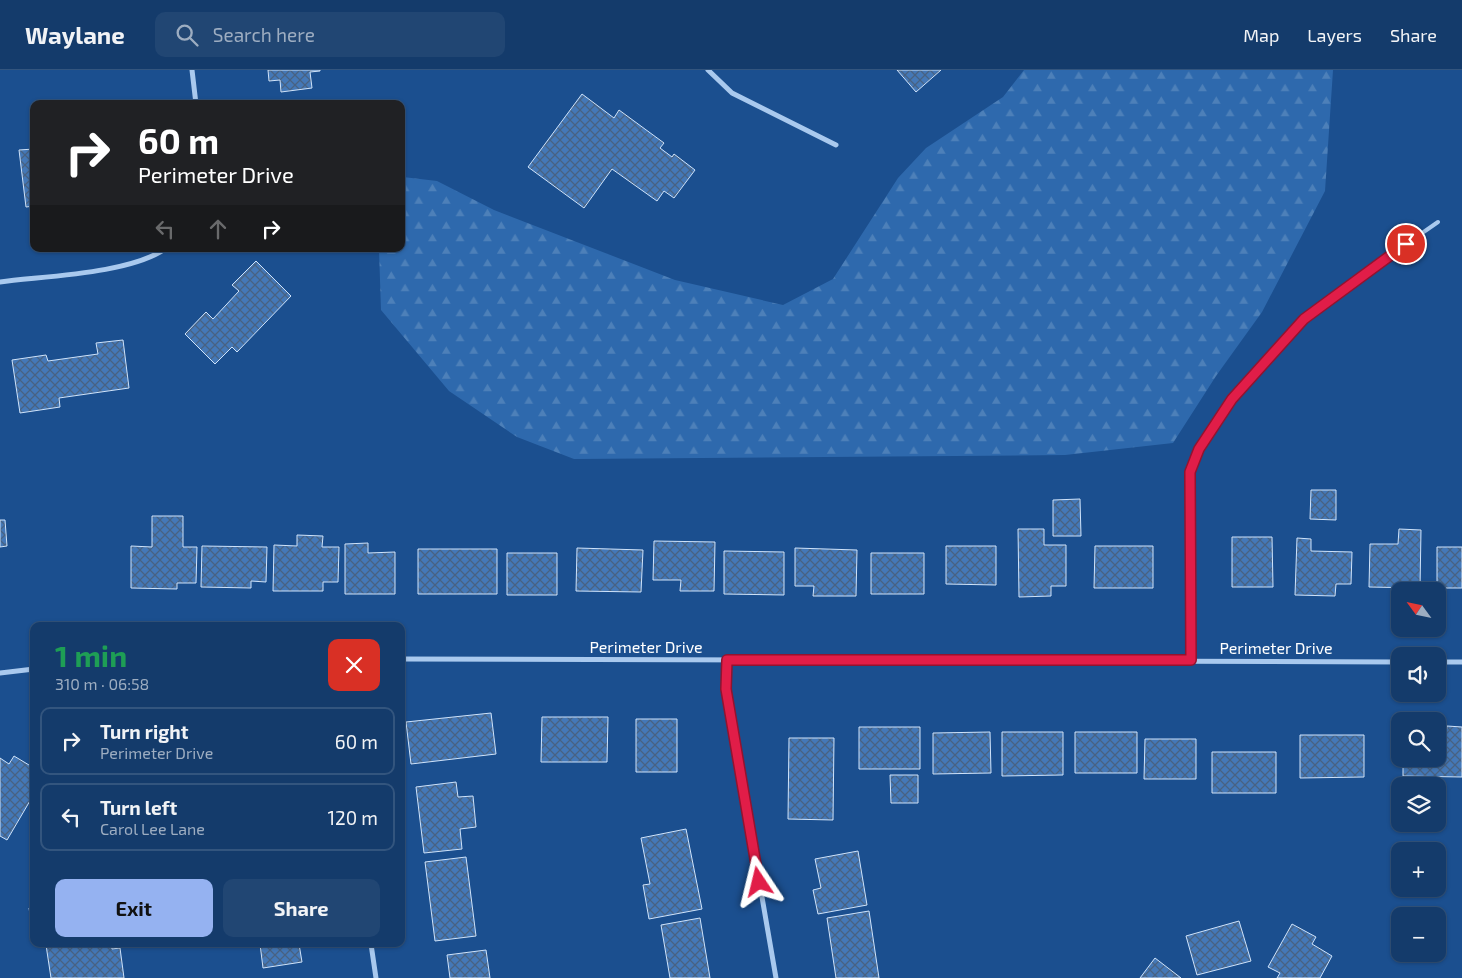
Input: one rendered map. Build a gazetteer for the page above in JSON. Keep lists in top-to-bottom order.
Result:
{
  "streets": {
    "street": ["Perimeter Drive"]
  },
  "north": "top left",
  "page": {
    "header": "Waylane",
    "search": "Search here",
    "nav": ["Map", "Layers", "Share"],
    "turn": ["60 m", "Perimeter Drive"],
    "map_buttons": ["+", "−"],
    "heading": ["1 min", "310 m · 06:58"],
    "list": [
      {
        "name": "Turn right",
        "note": "Perimeter Drive",
        "value": "60 m"
      },
      {
        "name": "Turn left",
        "note": "Carol Lee Lane",
        "value": "120 m"
      }
    ],
    "buttons": ["Exit", "Share"]
  }
}
